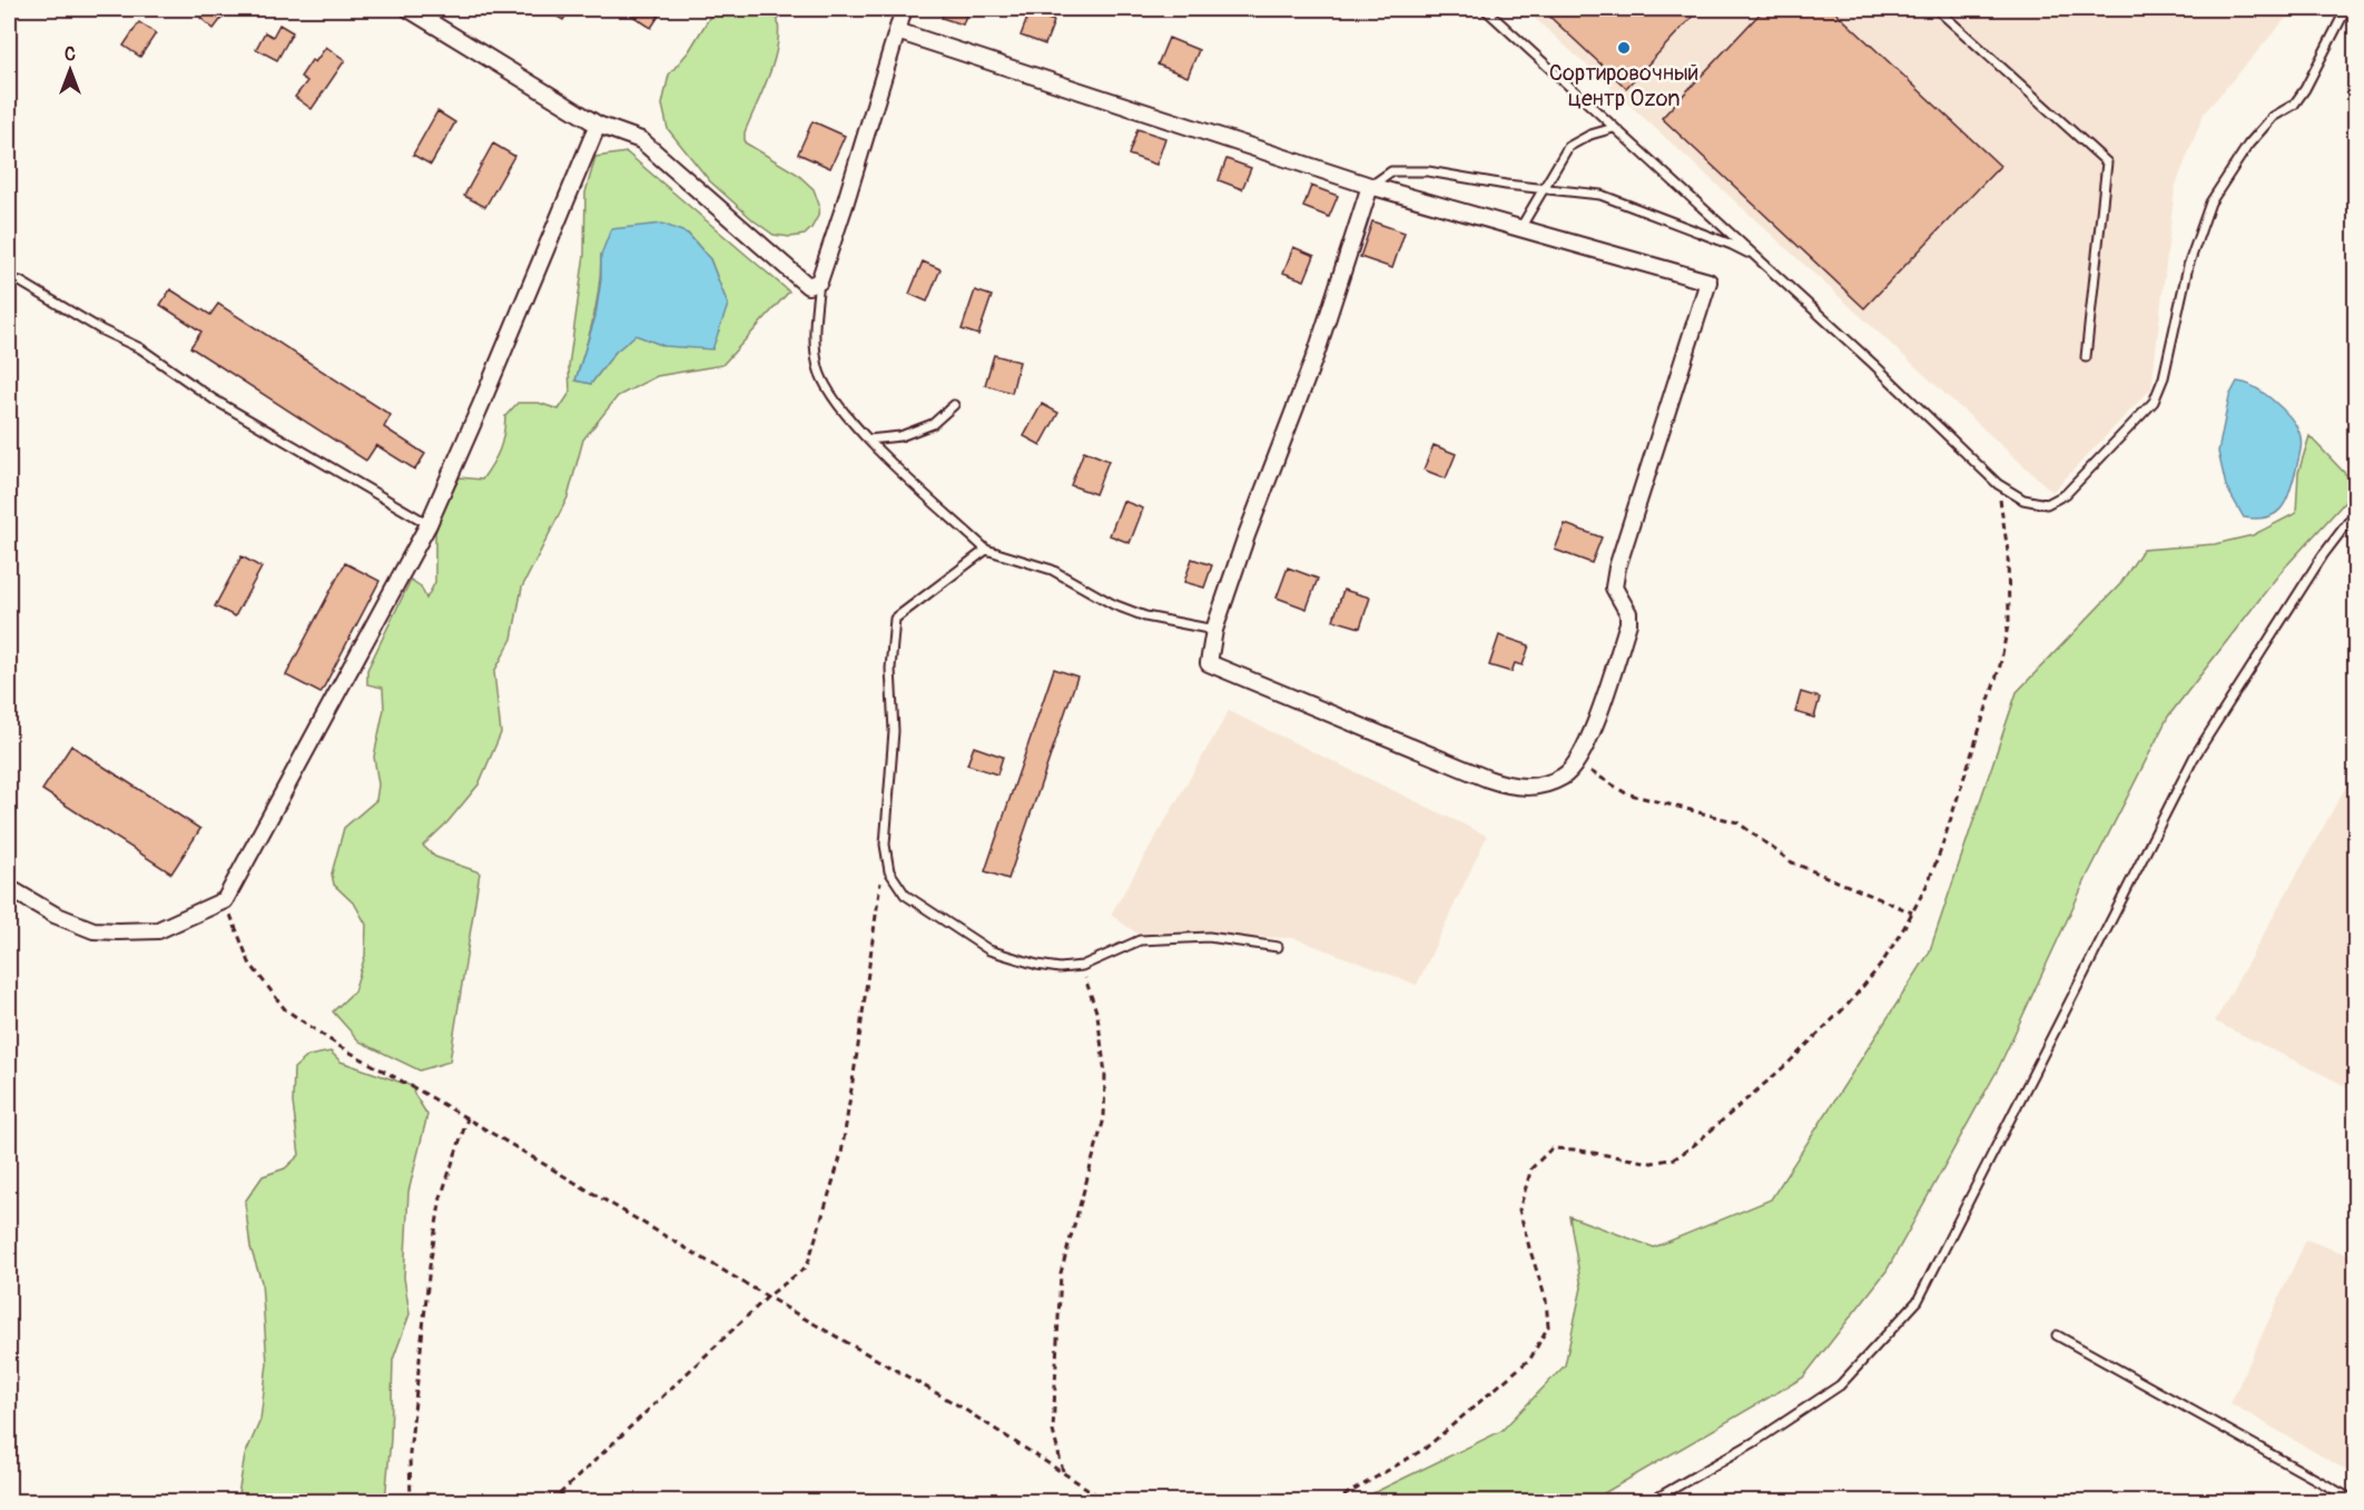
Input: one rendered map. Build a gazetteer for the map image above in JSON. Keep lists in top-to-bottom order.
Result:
{
  "places": ["Сортировочный центр Ozon"],
  "north": "top"
}
